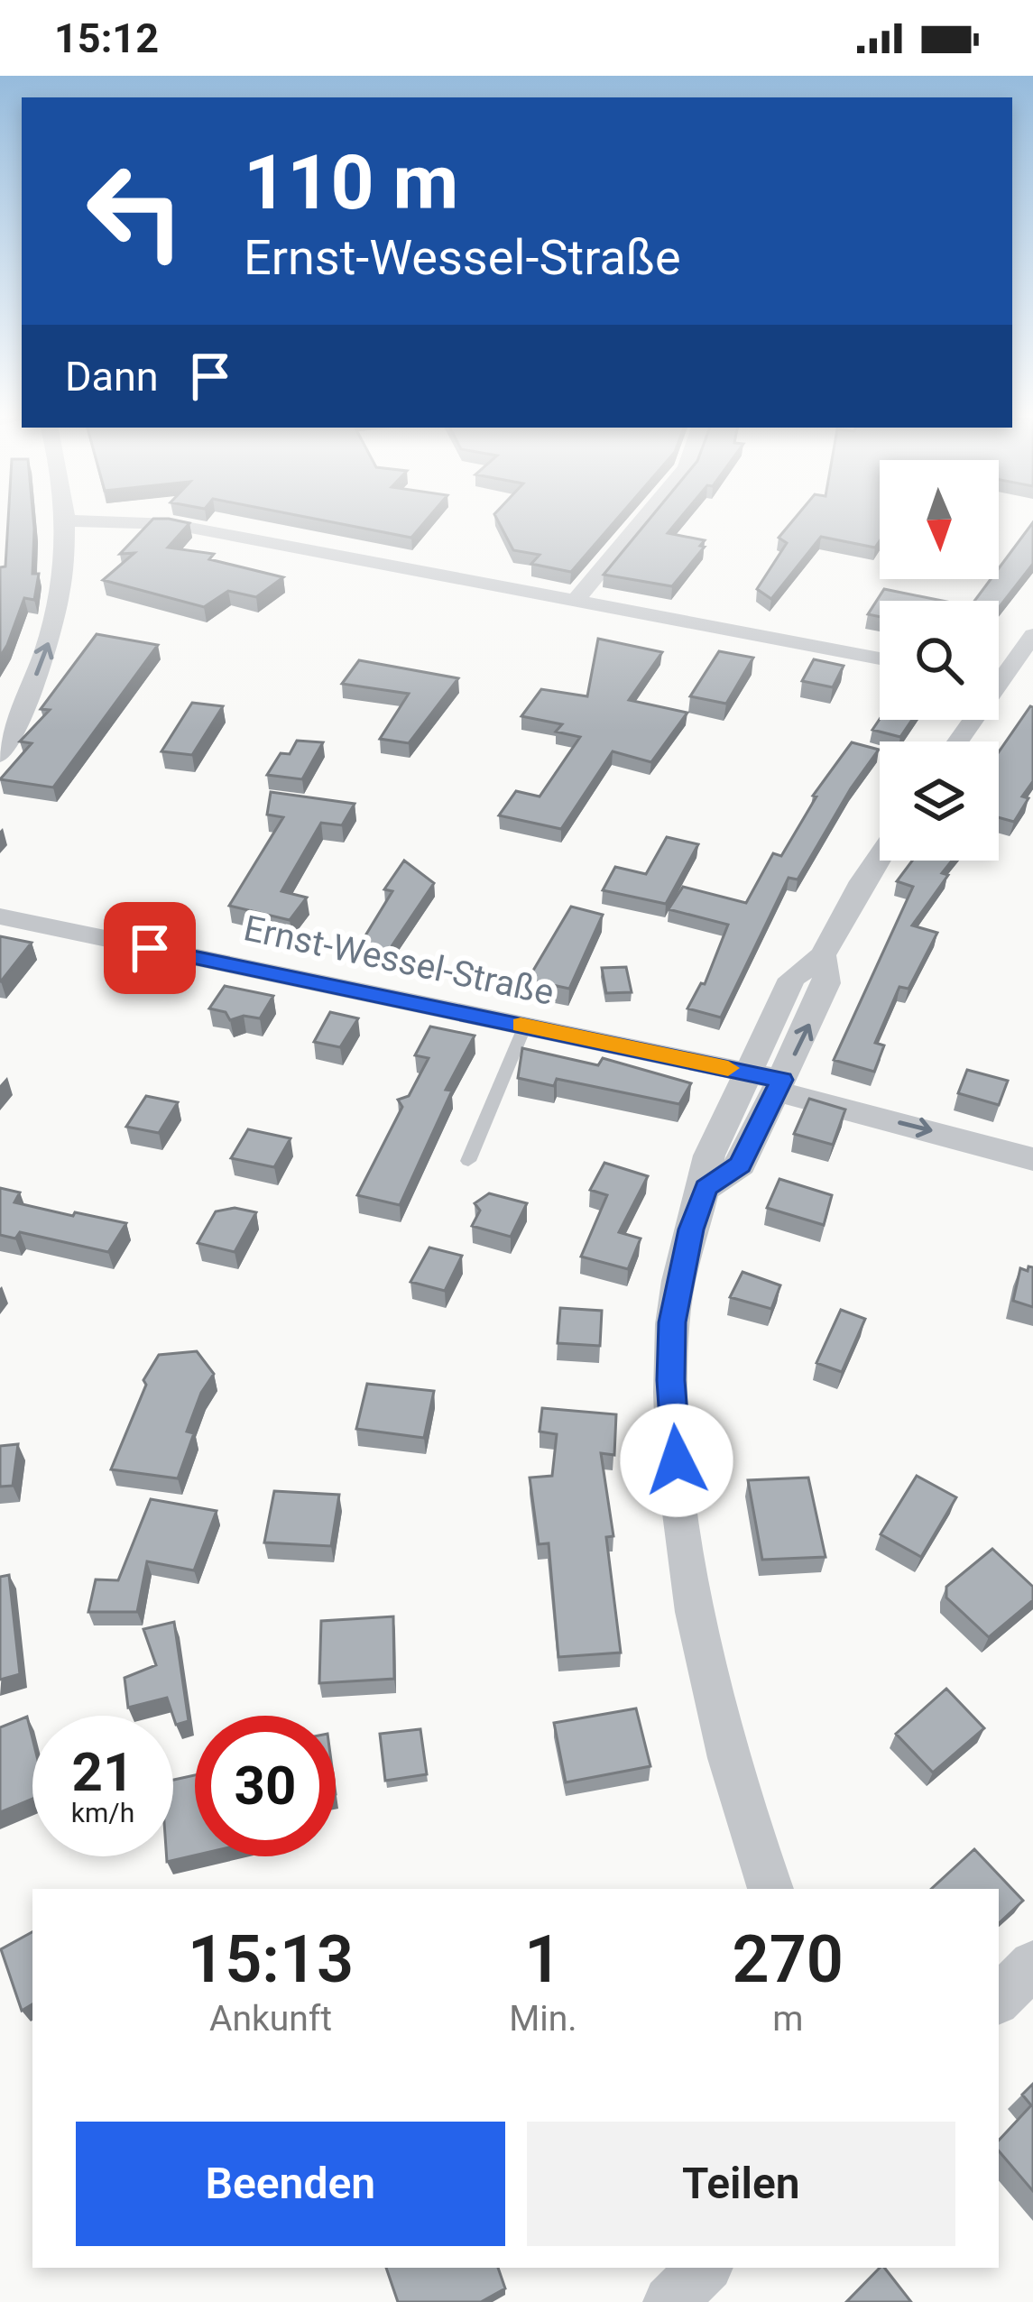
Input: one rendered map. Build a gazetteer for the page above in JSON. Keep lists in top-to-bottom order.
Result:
{
  "streets": {
    "street": ["Ernst-Wessel-Straße"]
  },
  "north": "bottom",
  "page": {
    "status": "15:12",
    "turn": ["110 m", "Ernst-Wessel-Straße"],
    "then": "Dann",
    "speed": "21 km/h",
    "limit": "30",
    "eta": [
      "15:13",
      "Ankunft",
      "1",
      "Min.",
      "270",
      "m"
    ],
    "buttons": ["Beenden", "Teilen"]
  }
}
